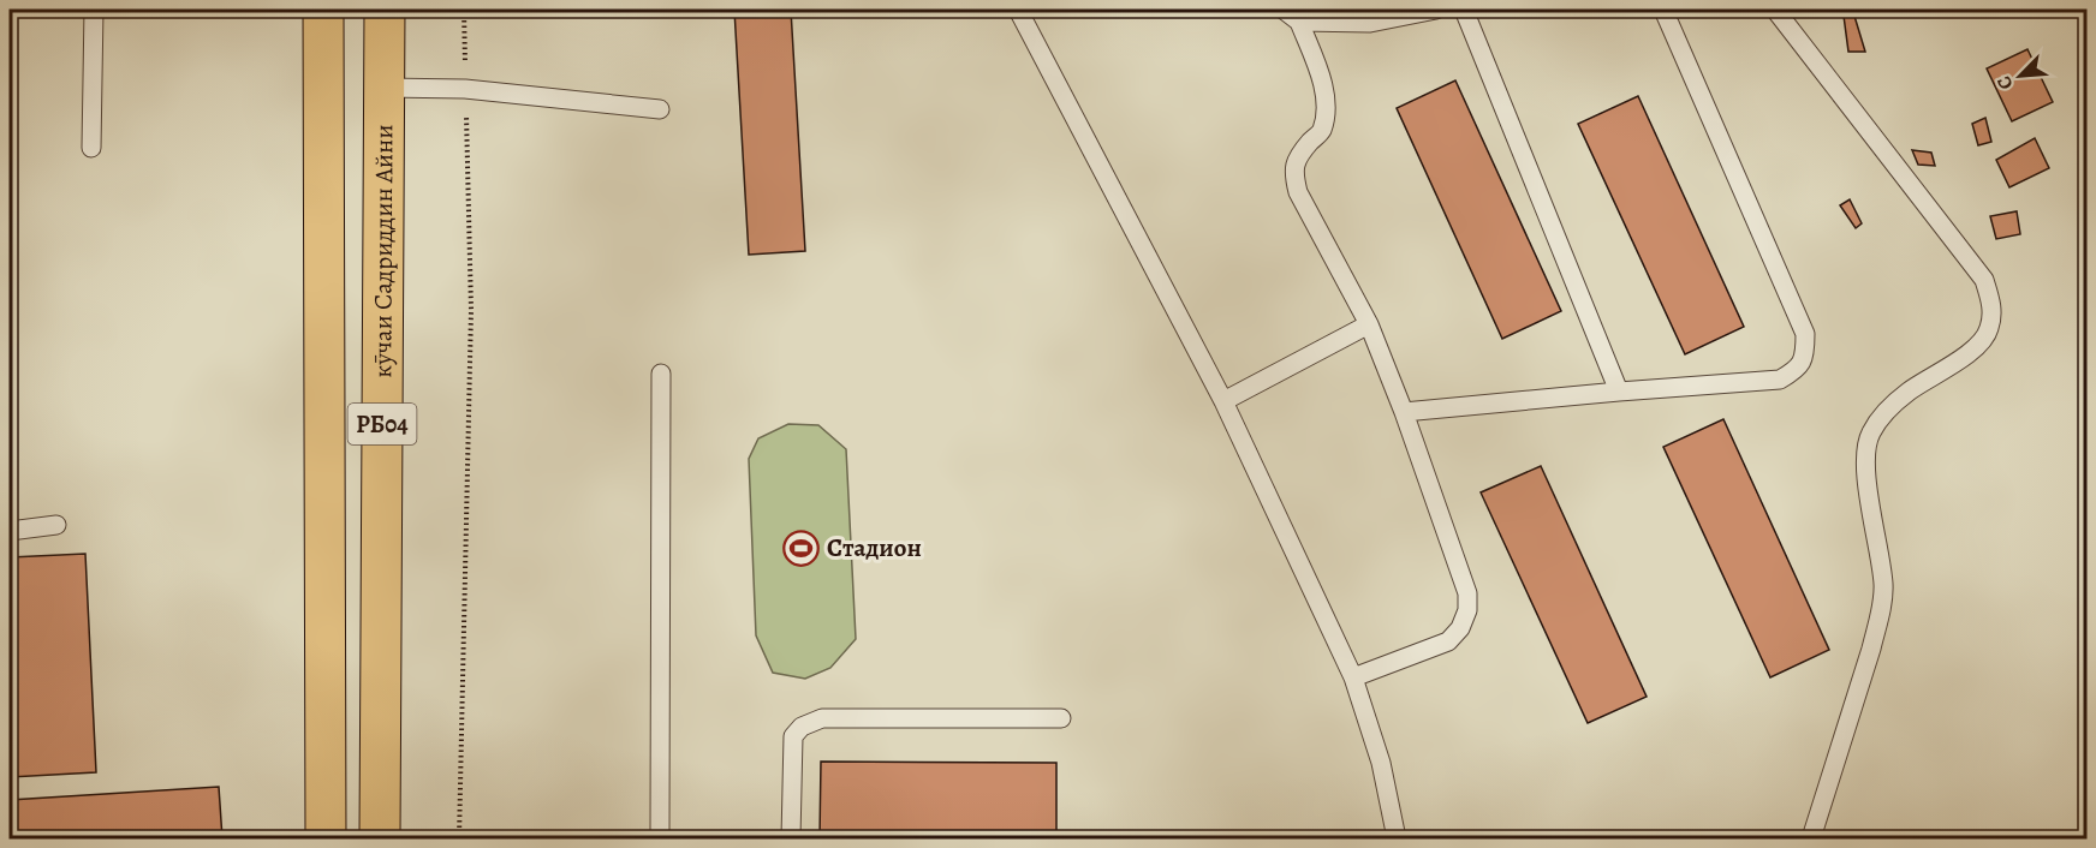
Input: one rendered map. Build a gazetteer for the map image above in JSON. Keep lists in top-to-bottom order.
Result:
{
  "streets": {
    "highway": ["кӯчаи Садриддин Айни", "РБ04"]
  },
  "places": {
    "sports": ["Стадион"]
  },
  "north": "bottom left"
}
